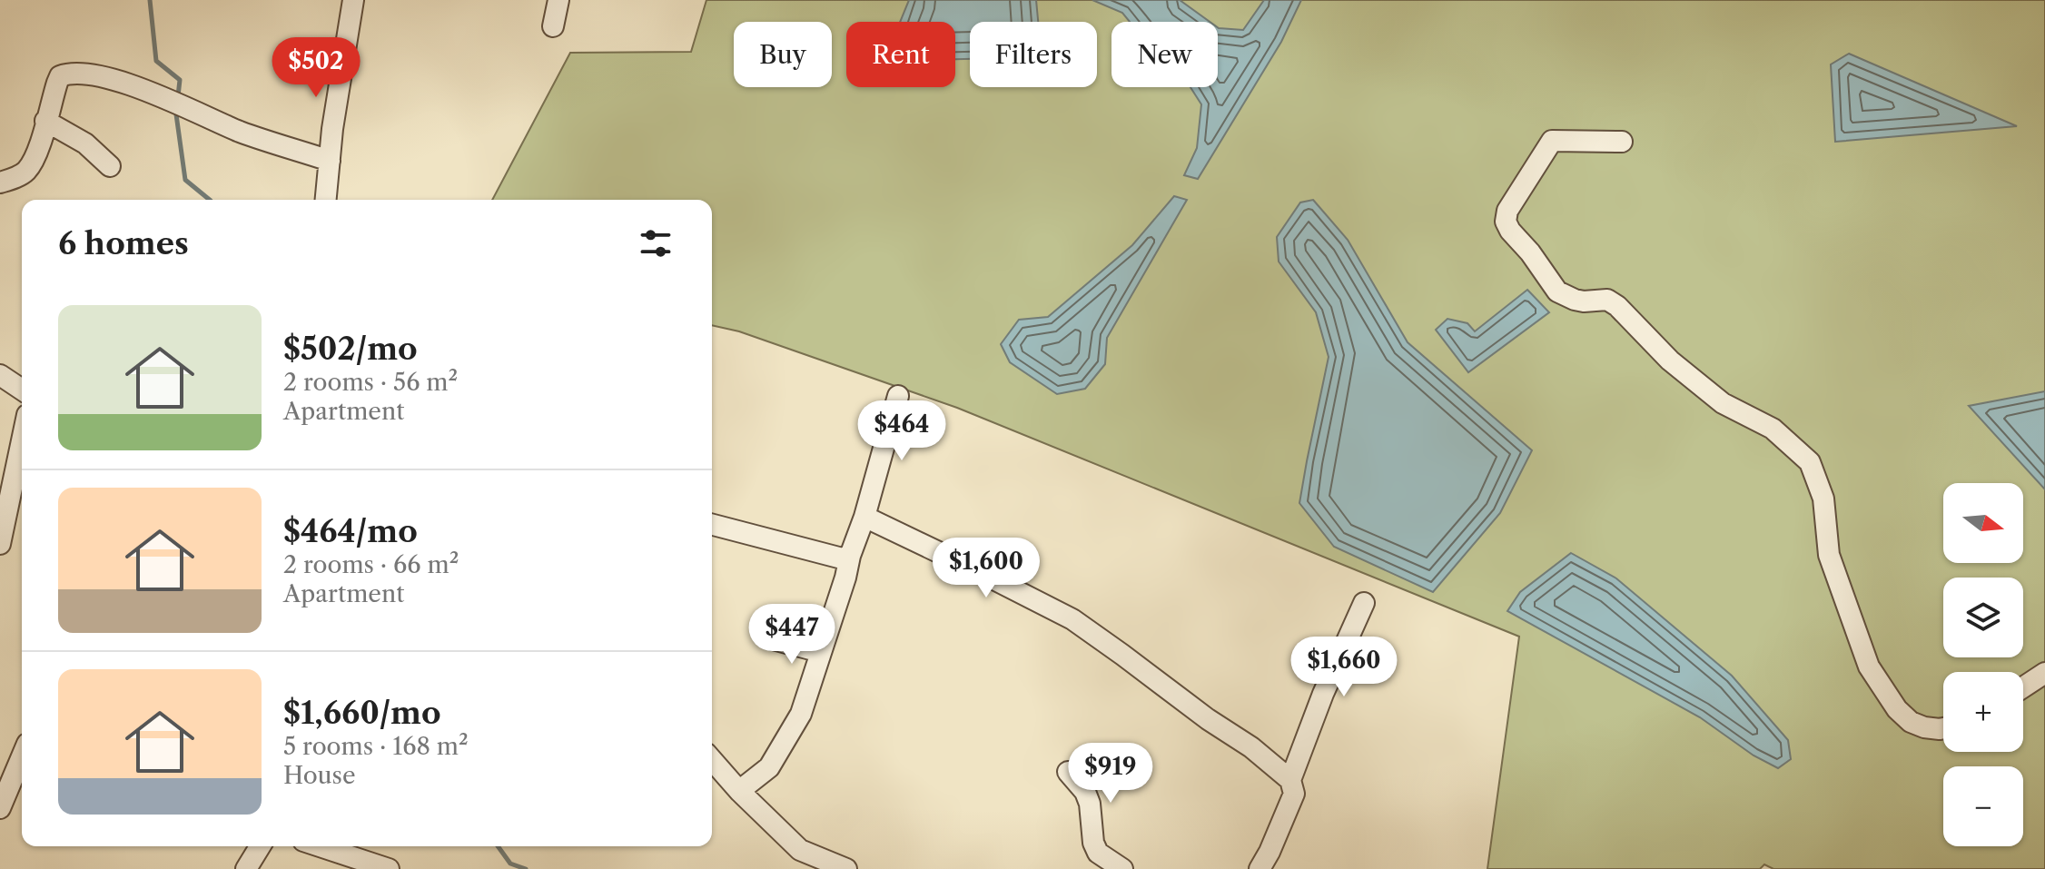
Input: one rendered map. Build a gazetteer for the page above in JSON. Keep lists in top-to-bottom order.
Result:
{
  "north": "right",
  "page": {
    "chip": [
      "Buy",
      "Rent",
      "Filters",
      "New"
    ],
    "price": [
      "$502",
      "$464",
      "$1,600",
      "$447",
      "$1,660",
      "$919"
    ],
    "heading": "6 homes",
    "list": [
      {
        "name": "$502/mo",
        "note": "2 rooms · 56 m² · Apartment"
      },
      {
        "name": "$464/mo",
        "note": "2 rooms · 66 m² · Apartment"
      },
      {
        "name": "$1,660/mo",
        "note": "5 rooms · 168 m² · House"
      }
    ],
    "map_buttons": ["+", "−"]
  }
}
